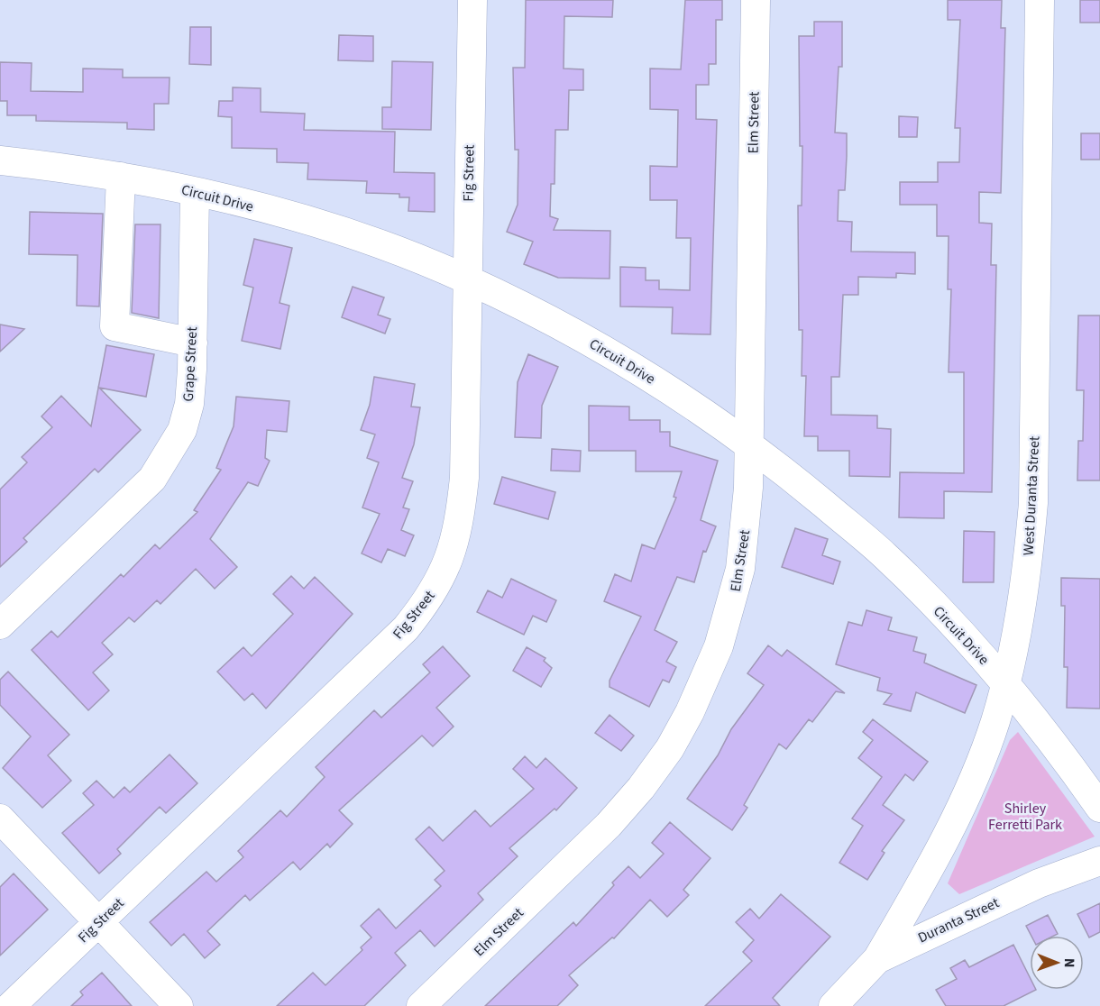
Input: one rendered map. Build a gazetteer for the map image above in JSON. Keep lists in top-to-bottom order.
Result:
{
  "streets": {
    "street": [
      "Elm Street",
      "Fig Street",
      "Circuit Drive",
      "Grape Street",
      "West Duranta Street",
      "Duranta Street"
    ]
  },
  "crossings": [
    ["Elm Street", "Circuit Drive"],
    ["Fig Street", "Circuit Drive"],
    ["Circuit Drive", "Grape Street"],
    ["Circuit Drive", "West Duranta Street"],
    ["West Duranta Street", "Duranta Street"]
  ],
  "parks": ["Shirley Ferretti Park"],
  "north": "right"
}
